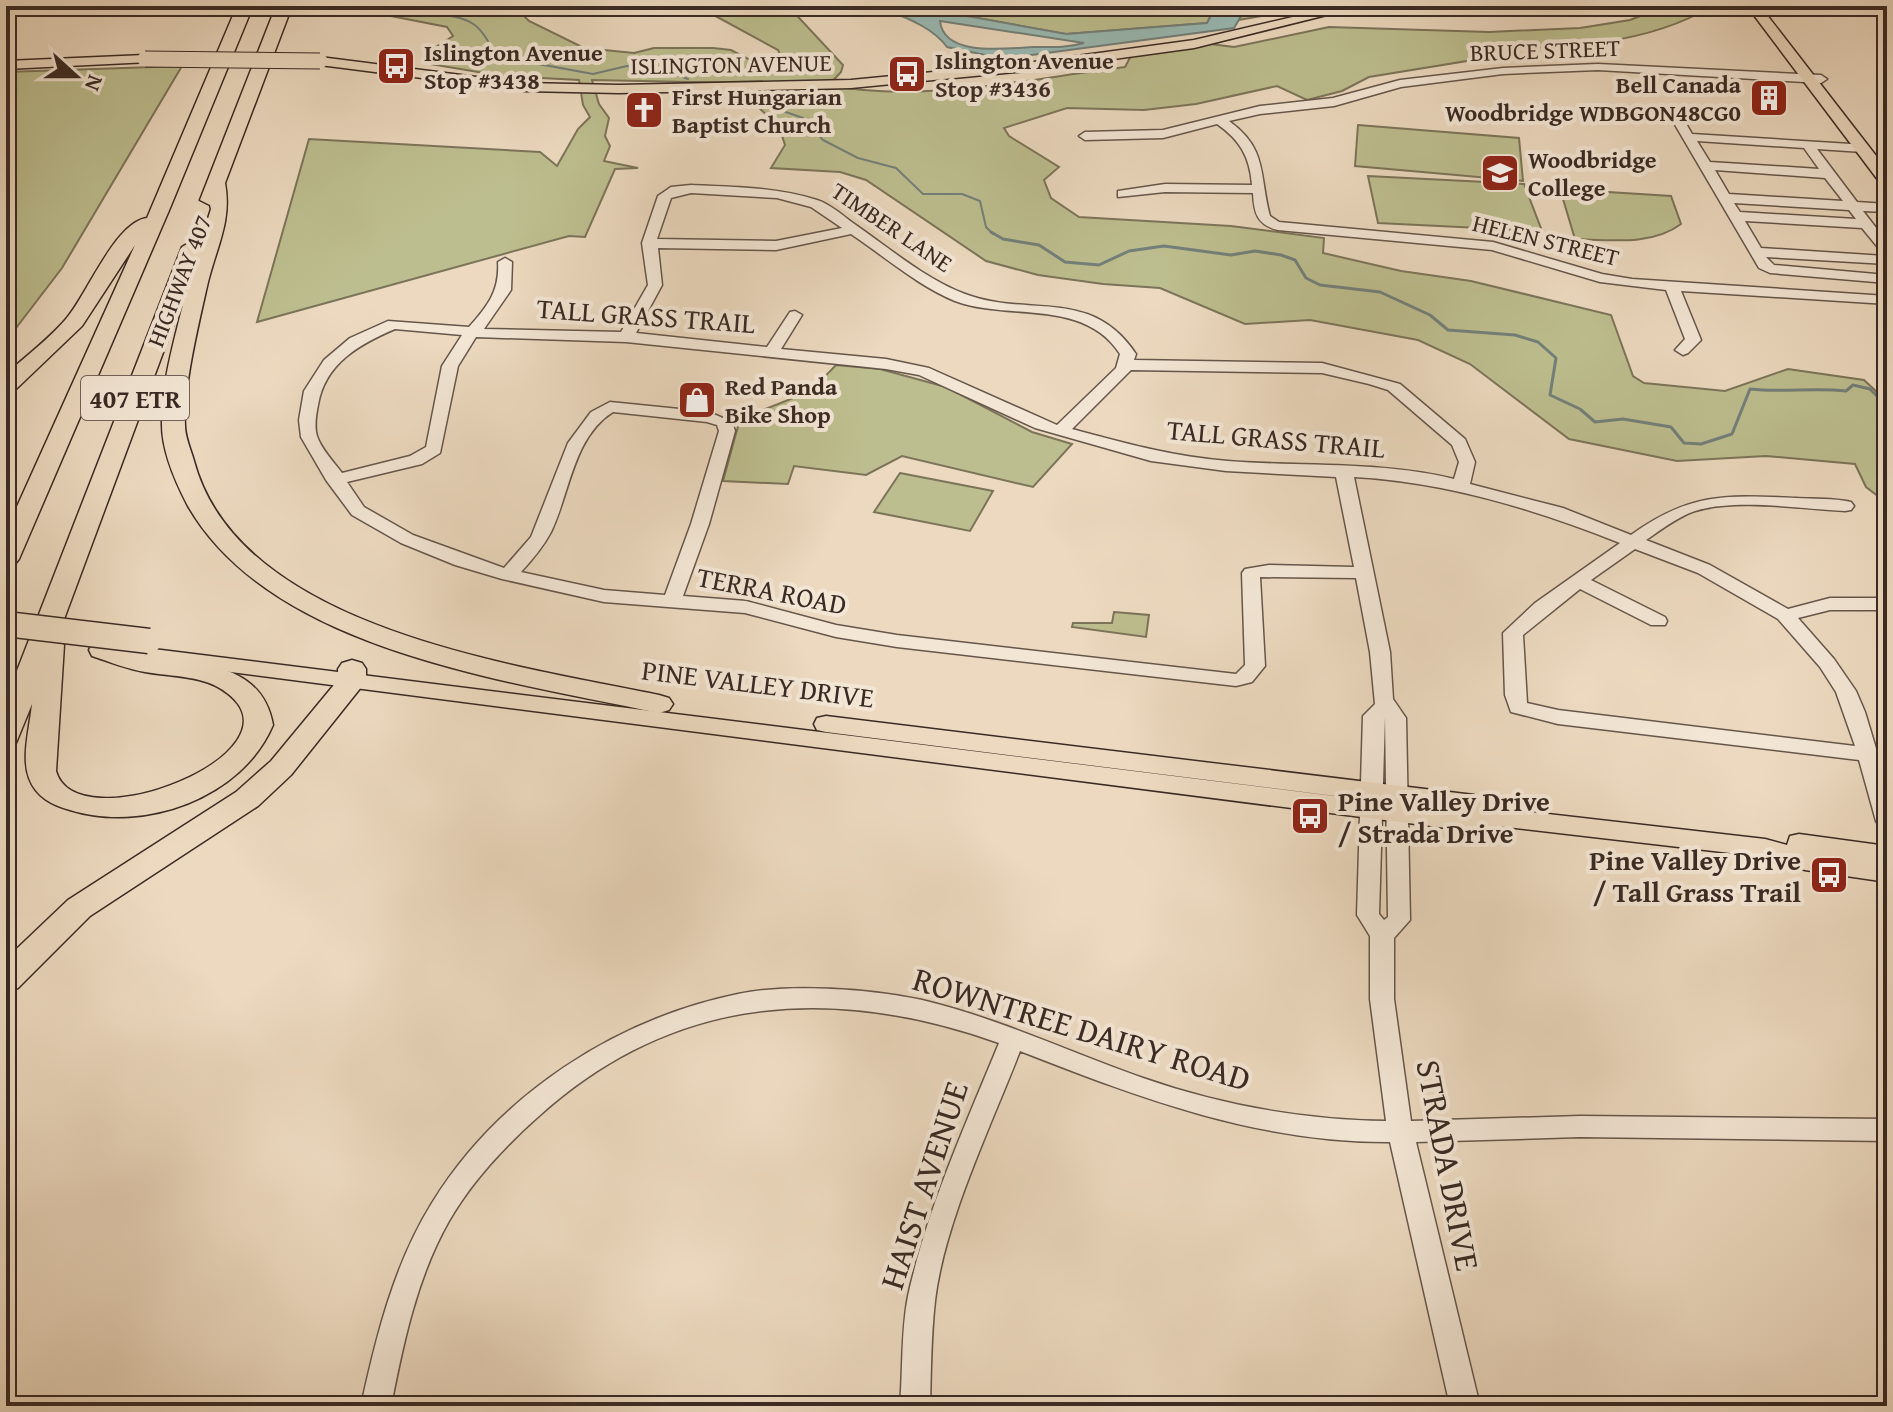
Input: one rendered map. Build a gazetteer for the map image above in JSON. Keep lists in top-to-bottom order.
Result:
{
  "streets": {
    "highway": ["HIGHWAY 407", "407 ETR"],
    "main road": ["ISLINGTON AVENUE", "PINE VALLEY DRIVE"],
    "street": [
      "BRUCE STREET",
      "TIMBER LANE",
      "HELEN STREET",
      "TALL GRASS TRAIL",
      "TERRA ROAD",
      "ROWNTREE DAIRY ROAD",
      "STRADA DRIVE",
      "HAIST AVENUE"
    ]
  },
  "crossings": [
    ["BRUCE STREET", "HELEN STREET"],
    ["TIMBER LANE", "TALL GRASS TRAIL"],
    ["TALL GRASS TRAIL", "TERRA ROAD"],
    ["PINE VALLEY DRIVE", "STRADA DRIVE"],
    ["ROWNTREE DAIRY ROAD", "STRADA DRIVE"],
    ["ROWNTREE DAIRY ROAD", "HAIST AVENUE"]
  ],
  "places": {
    "bus stop": [
      "Islington Avenue Stop #3438",
      "Islington Avenue Stop #3436",
      "Pine Valley Drive / Strada Drive",
      "Pine Valley Drive / Tall Grass Trail"
    ],
    "building": ["Bell Canada Woodbridge WDBGON48CG0"],
    "church": ["First Hungarian Baptist Church"],
    "school or university": ["Woodbridge College"],
    "shop": ["Red Panda Bike Shop"]
  },
  "north": "right"
}
